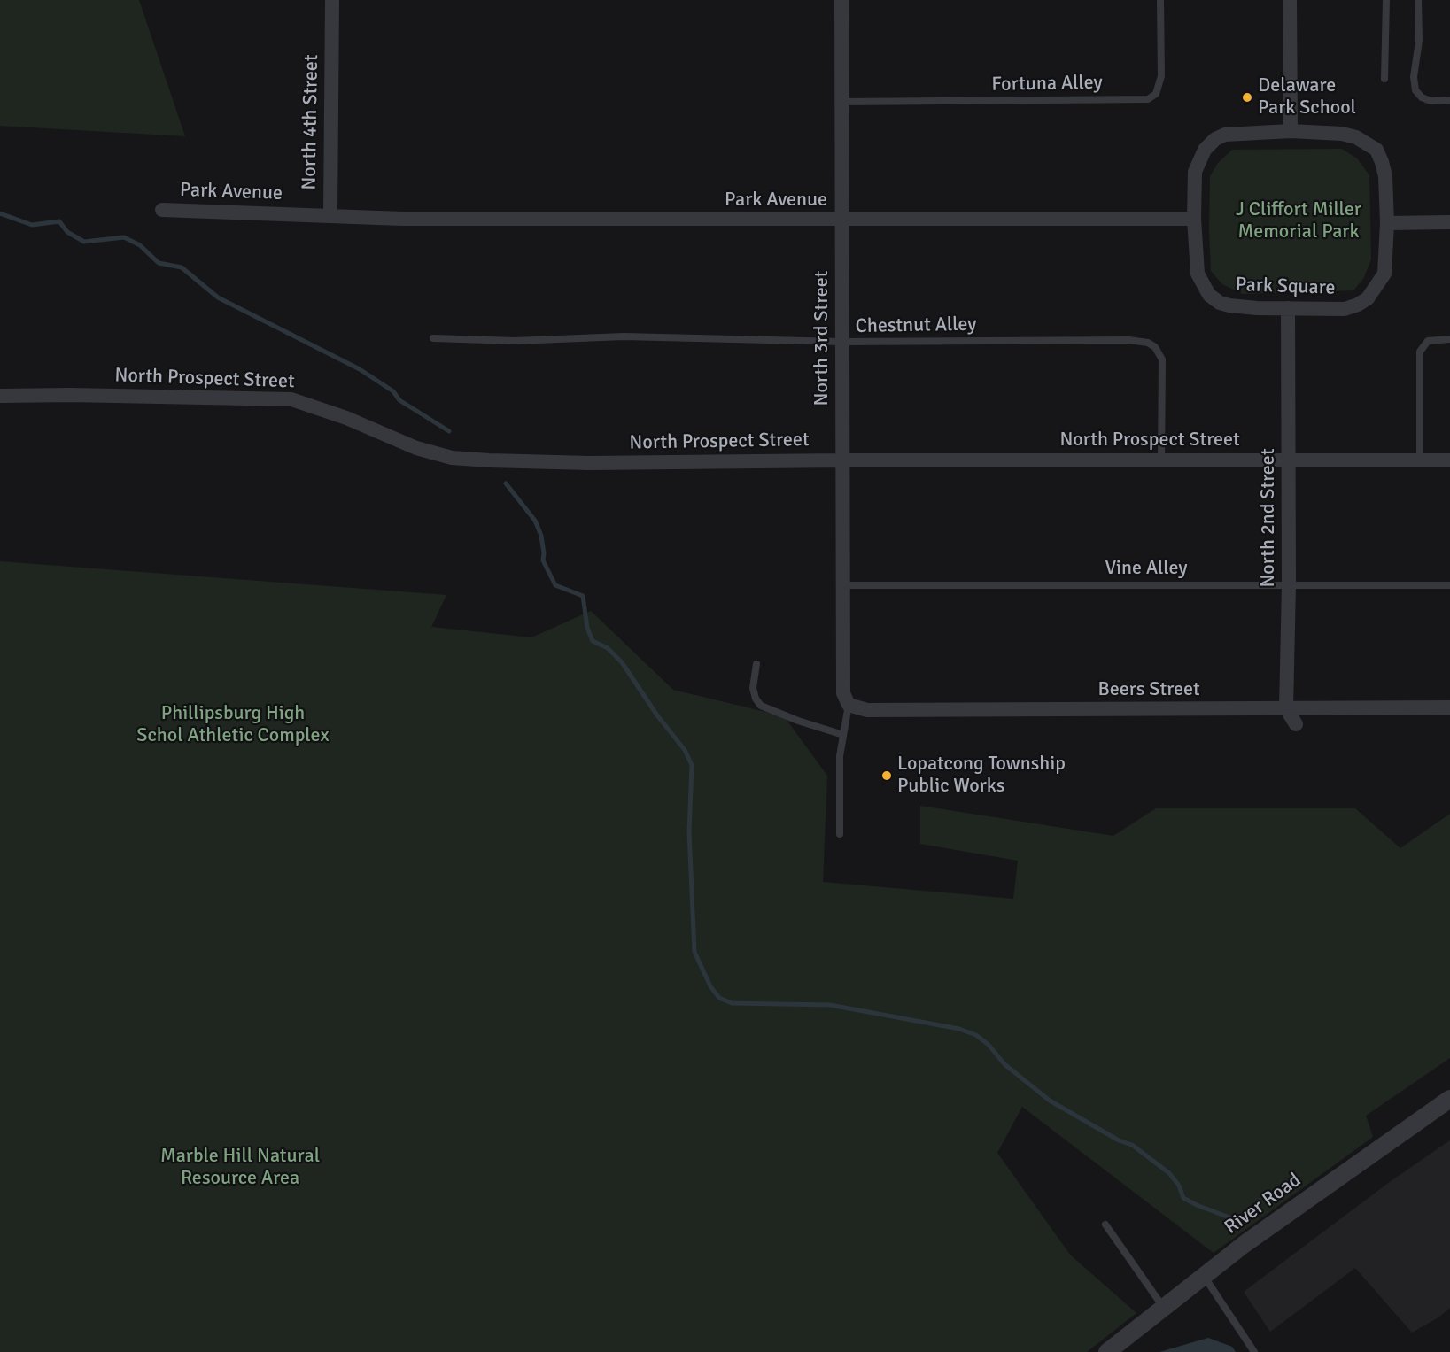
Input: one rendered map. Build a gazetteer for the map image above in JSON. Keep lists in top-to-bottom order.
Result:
{
  "streets": {
    "street": [
      "North 4th Street",
      "Park Avenue",
      "Park Square",
      "North 3rd Street",
      "North Prospect Street",
      "North 2nd Street",
      "Beers Street",
      "River Road"
    ],
    "lane": ["Fortuna Alley", "Chestnut Alley", "Vine Alley"]
  },
  "crossings": [
    ["Fortuna Alley", "North 3rd Street"],
    ["North 4th Street", "Park Avenue"],
    ["Park Avenue", "Park Square"],
    ["Park Avenue", "North 3rd Street"],
    ["Park Square", "North 2nd Street"],
    ["Chestnut Alley", "North 3rd Street"],
    ["Chestnut Alley", "North Prospect Street"],
    ["North 3rd Street", "North Prospect Street"],
    ["North 3rd Street", "Vine Alley"],
    ["North 3rd Street", "Beers Street"],
    ["North Prospect Street", "North 2nd Street"],
    ["North 2nd Street", "Vine Alley"],
    ["North 2nd Street", "Beers Street"]
  ],
  "parks": ["J Cliffort Miller Memorial Park", "Phillipsburg High Schol Athletic Complex", "Marble Hill Natural Resource Area"],
  "places": ["Delaware Park School", "Lopatcong Township Public Works"]
}
